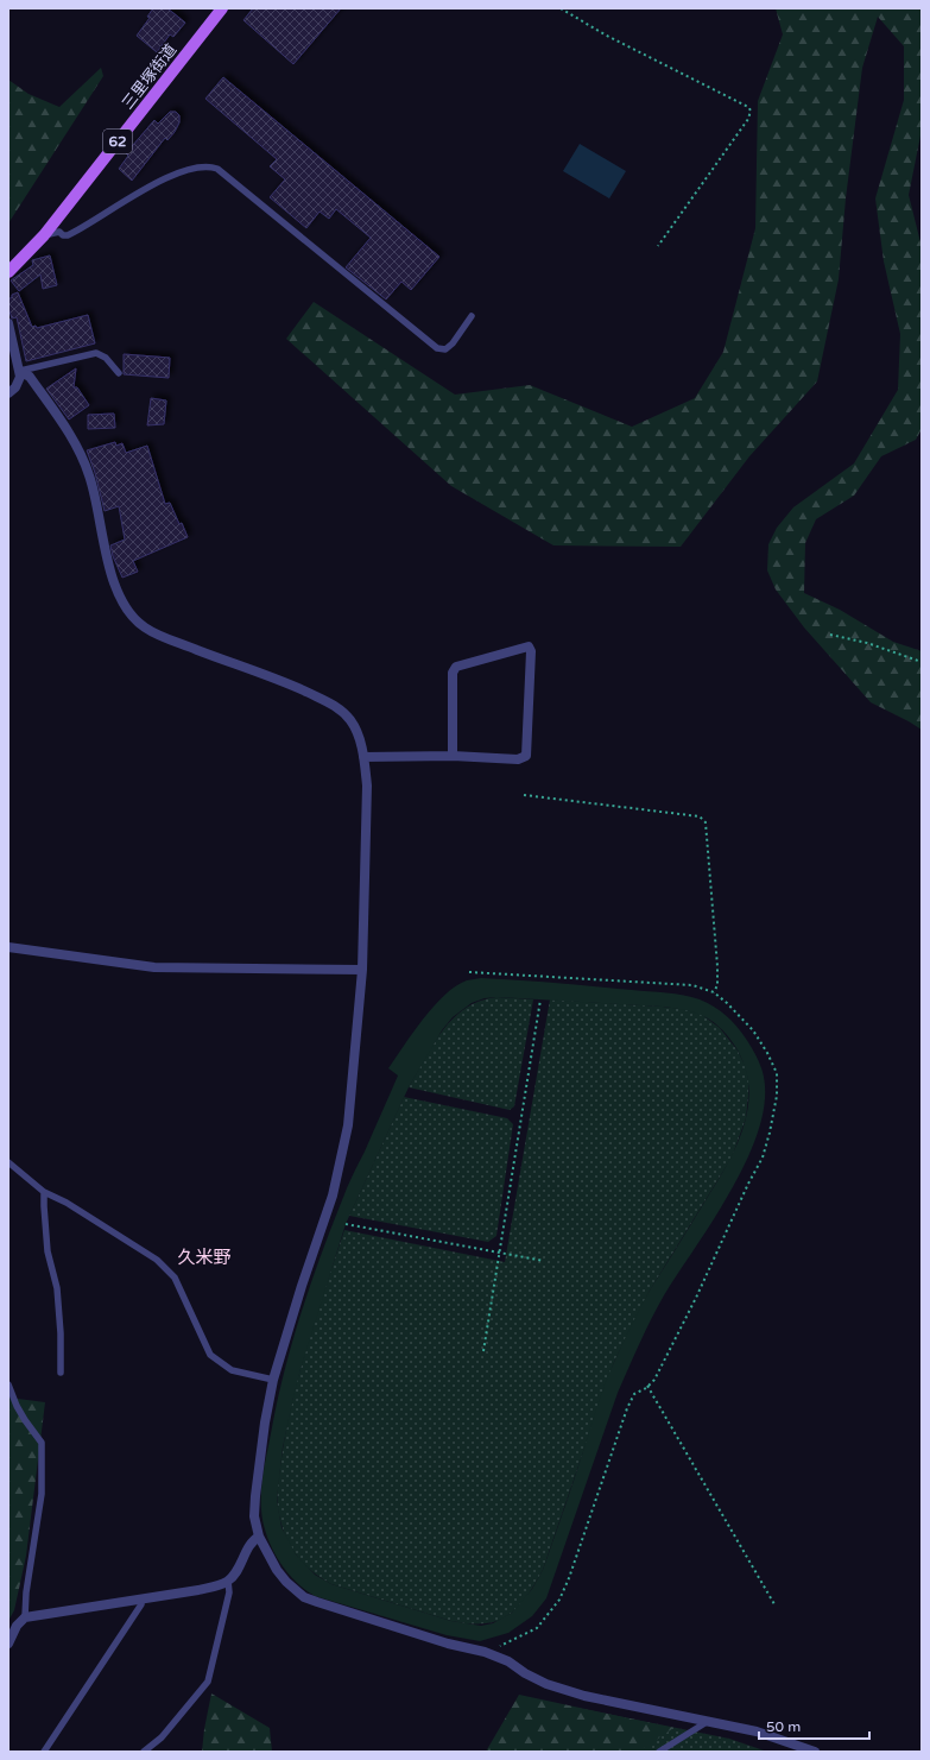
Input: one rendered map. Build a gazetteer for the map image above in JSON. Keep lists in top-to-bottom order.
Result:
{
  "streets": {
    "main road": ["三里塚街道", "62"]
  },
  "districts": ["久米野"],
  "scale_bar": "50 m"
}
